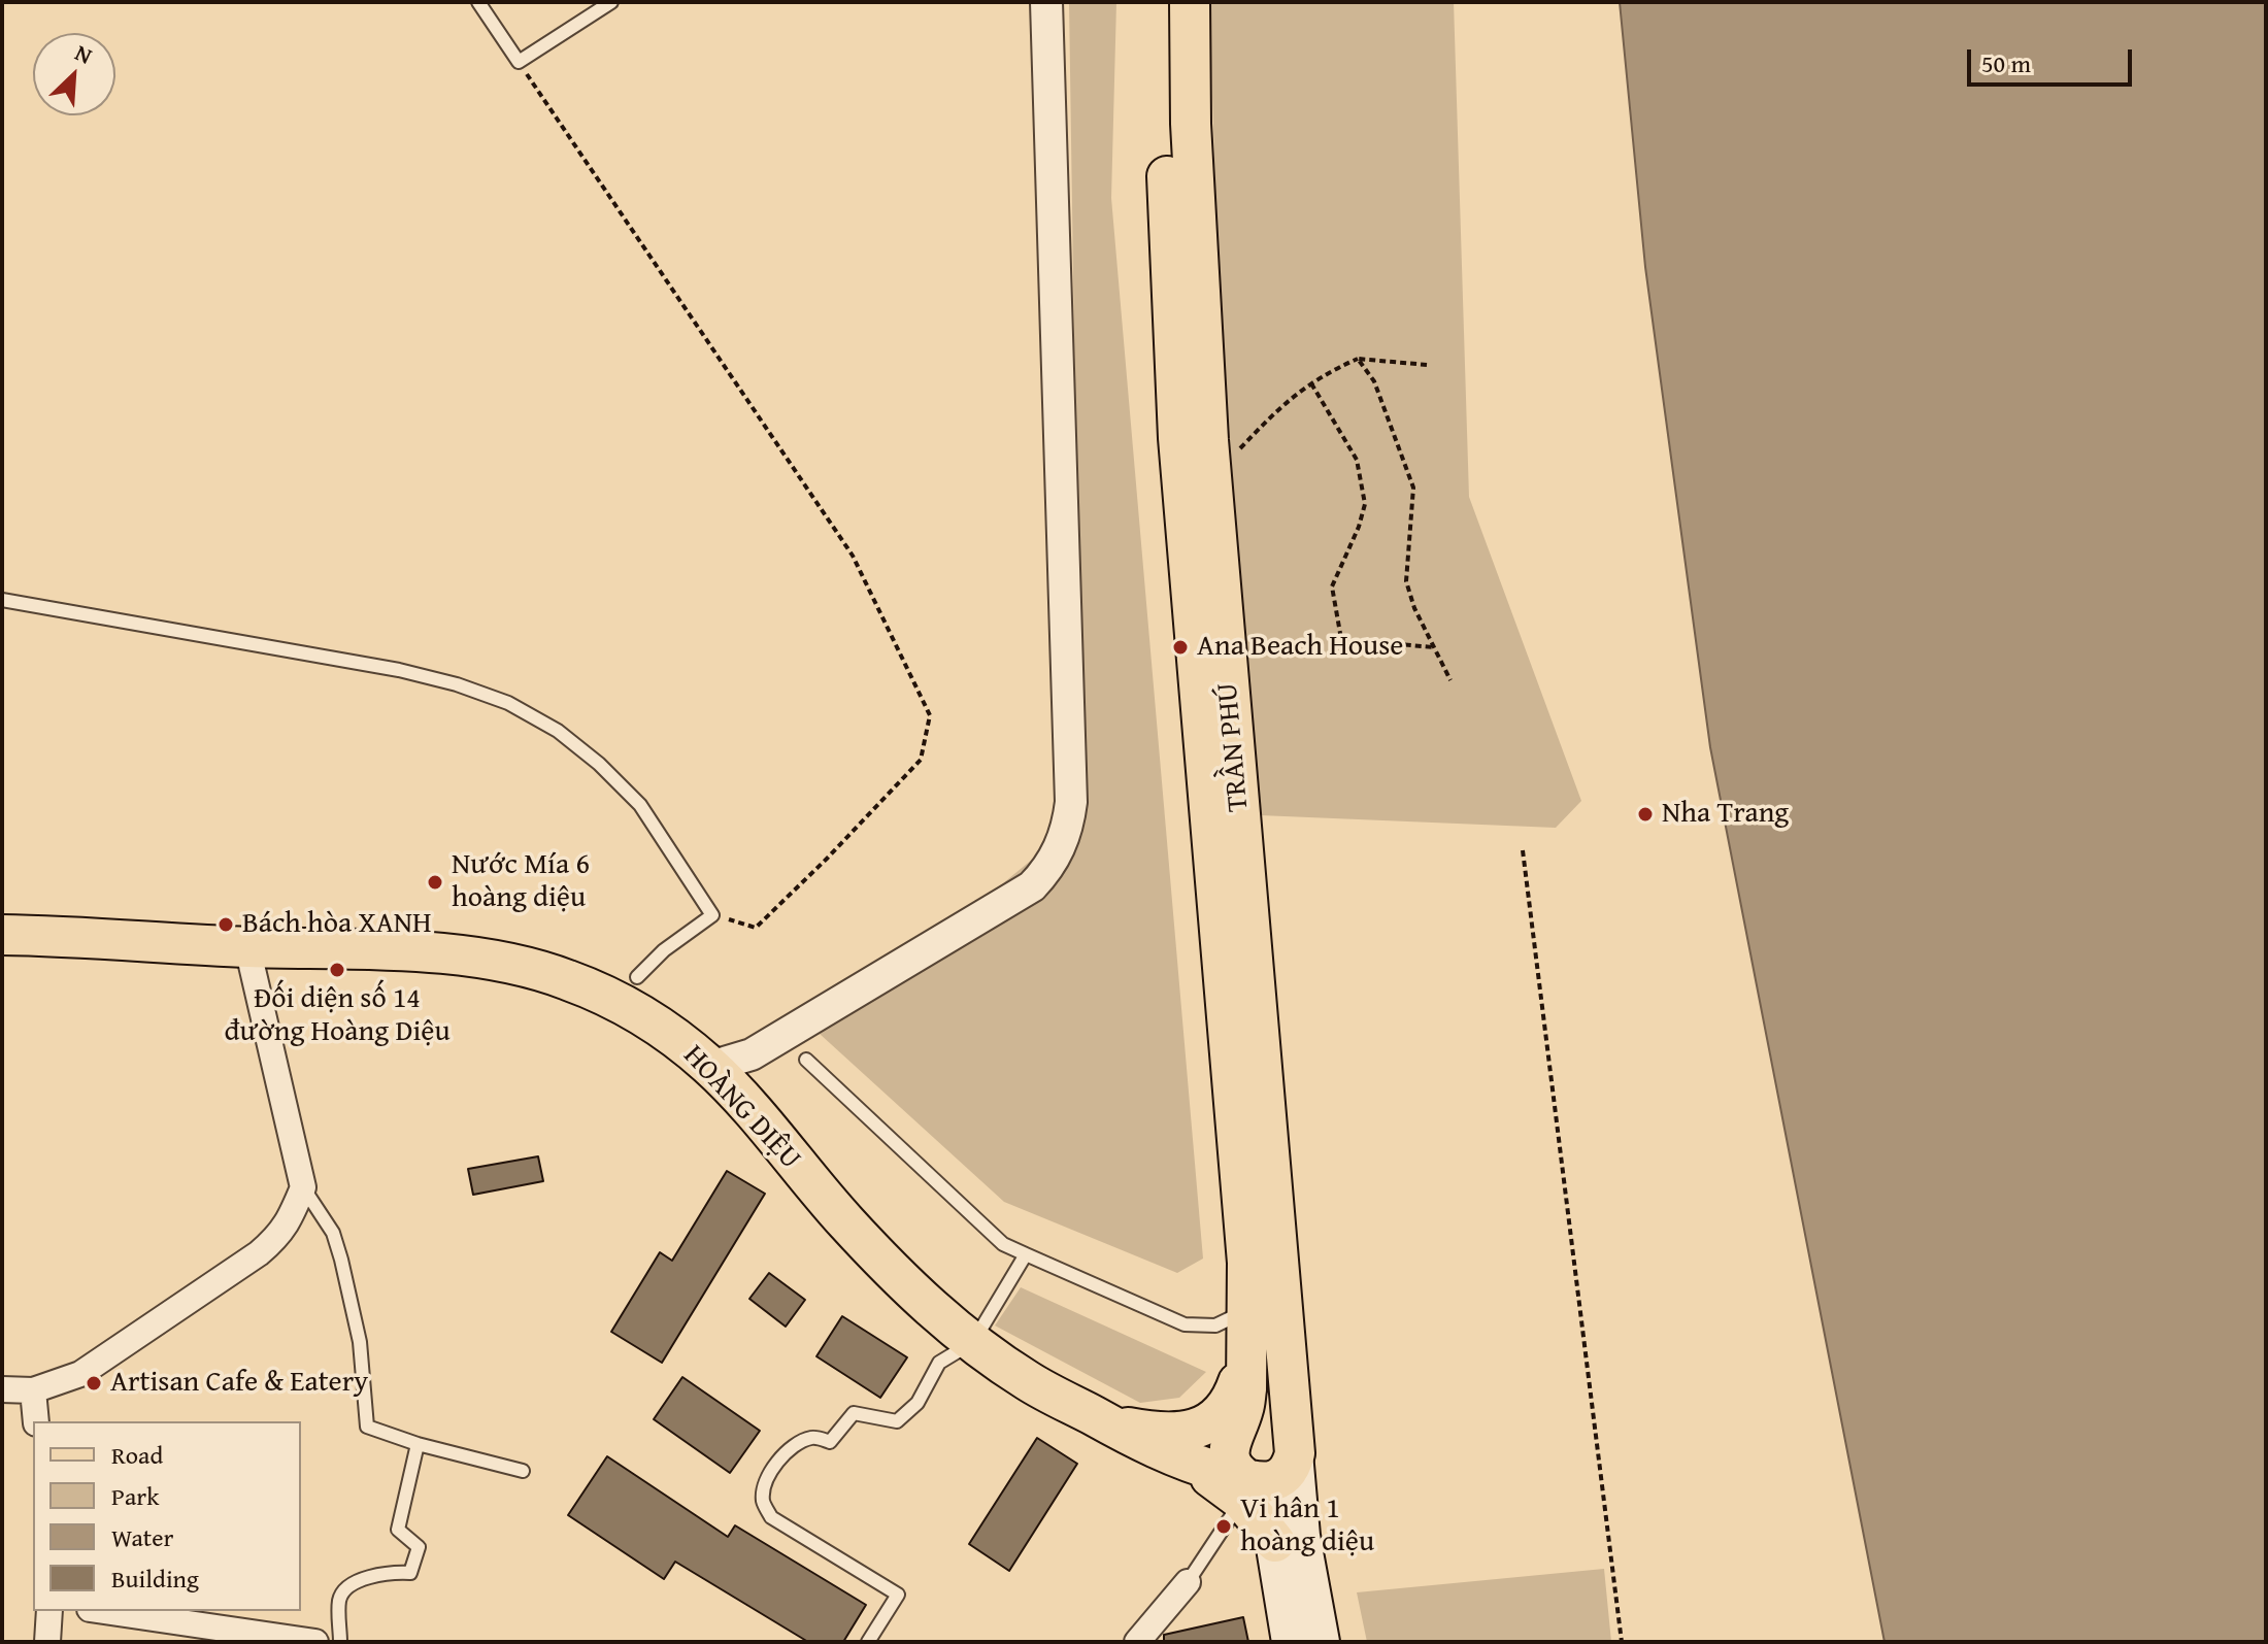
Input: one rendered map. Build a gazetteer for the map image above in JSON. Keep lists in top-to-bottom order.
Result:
{
  "streets": {
    "main road": ["TRẦN PHÚ", "HOÀNG DIỆU"]
  },
  "crossings": [
    ["TRẦN PHÚ", "HOÀNG DIỆU"]
  ],
  "places": [
    "Ana Beach House",
    "Nha Trang",
    "Nước Mía 6 hoàng diệu",
    "Bách hòa XANH",
    "Đối diện số 14 đường Hoàng Diệu",
    "Artisan Cafe & Eatery",
    "Vi hân 1 hoàng diệu"
  ],
  "legend": [
    "Road",
    "Park",
    "Water",
    "Building"
  ],
  "scale_bar": "50 m",
  "north": "top right"
}
